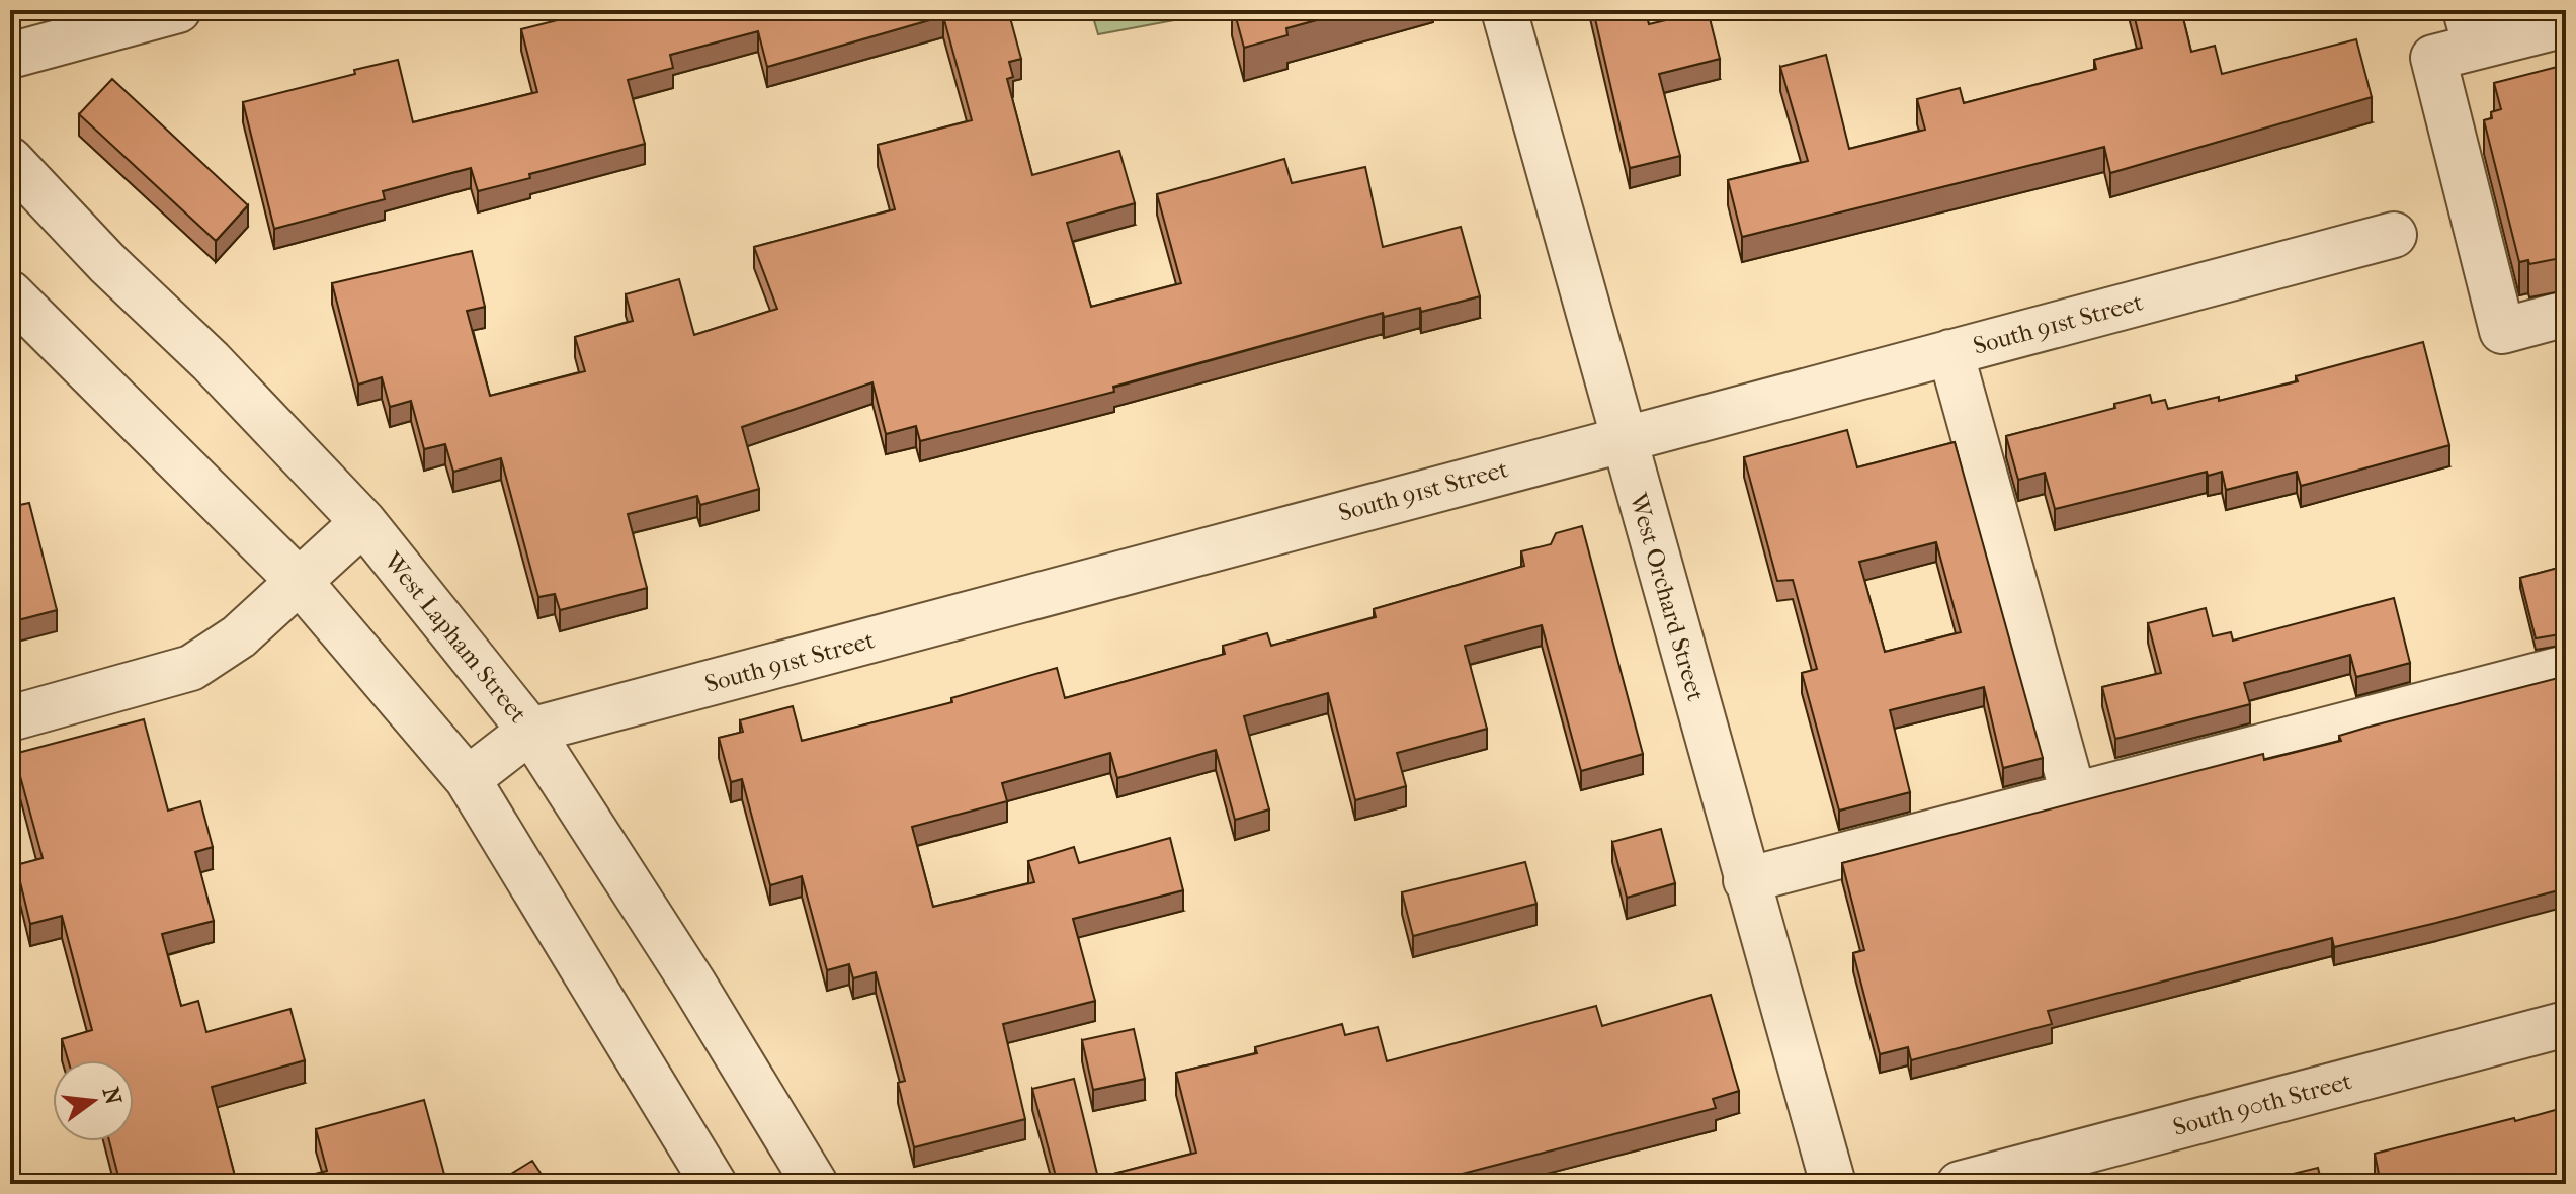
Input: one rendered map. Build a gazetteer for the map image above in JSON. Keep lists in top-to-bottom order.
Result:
{
  "streets": {
    "street": [
      "South 91st Street",
      "West Orchard Street",
      "West Lapham Street",
      "South 90th Street"
    ]
  },
  "crossings": [
    ["South 91st Street", "West Orchard Street"],
    ["South 91st Street", "West Lapham Street"]
  ],
  "north": "right"
}
